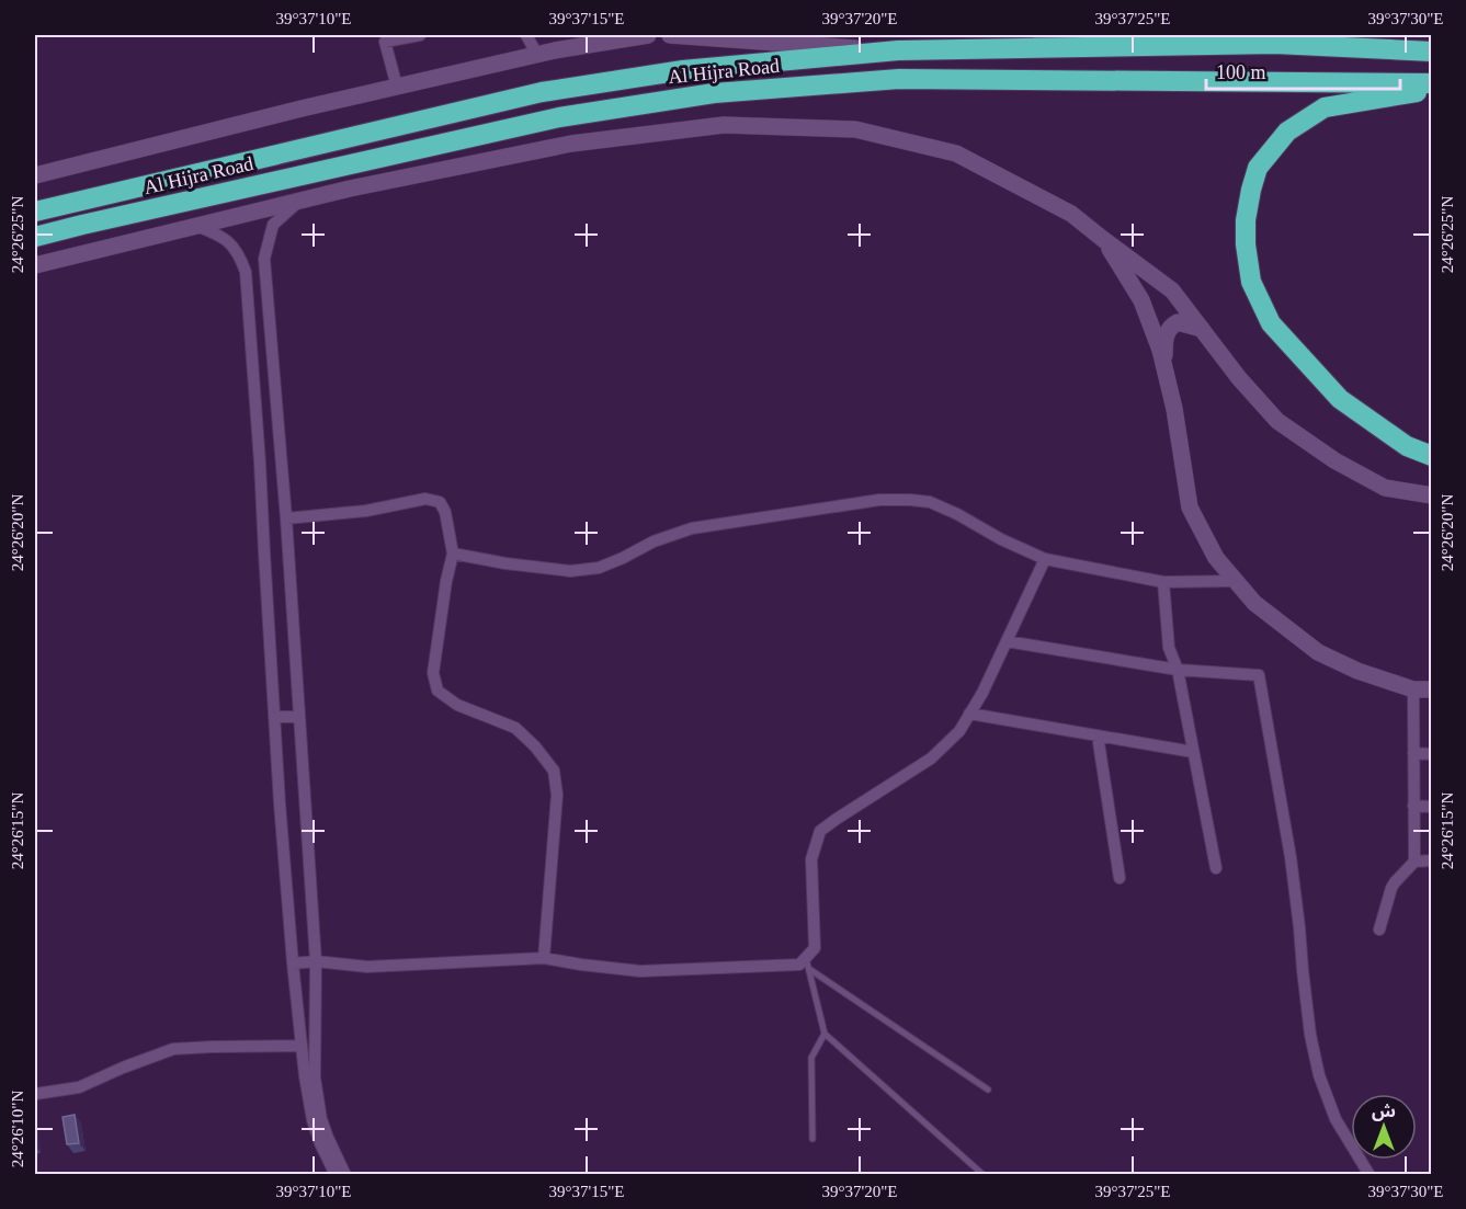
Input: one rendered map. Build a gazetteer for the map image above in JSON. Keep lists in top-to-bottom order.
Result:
{
  "streets": {
    "highway": ["Al Hijra Road"]
  },
  "scale_bar": "100 m",
  "north": "top",
  "coordinates": [
    "39°37'10\"E",
    "39°37'15\"E",
    "39°37'20\"E",
    "39°37'25\"E",
    "39°37'30\"E",
    "24°26'25\"N",
    "24°26'20\"N",
    "24°26'15\"N",
    "24°26'10\"N"
  ]
}
